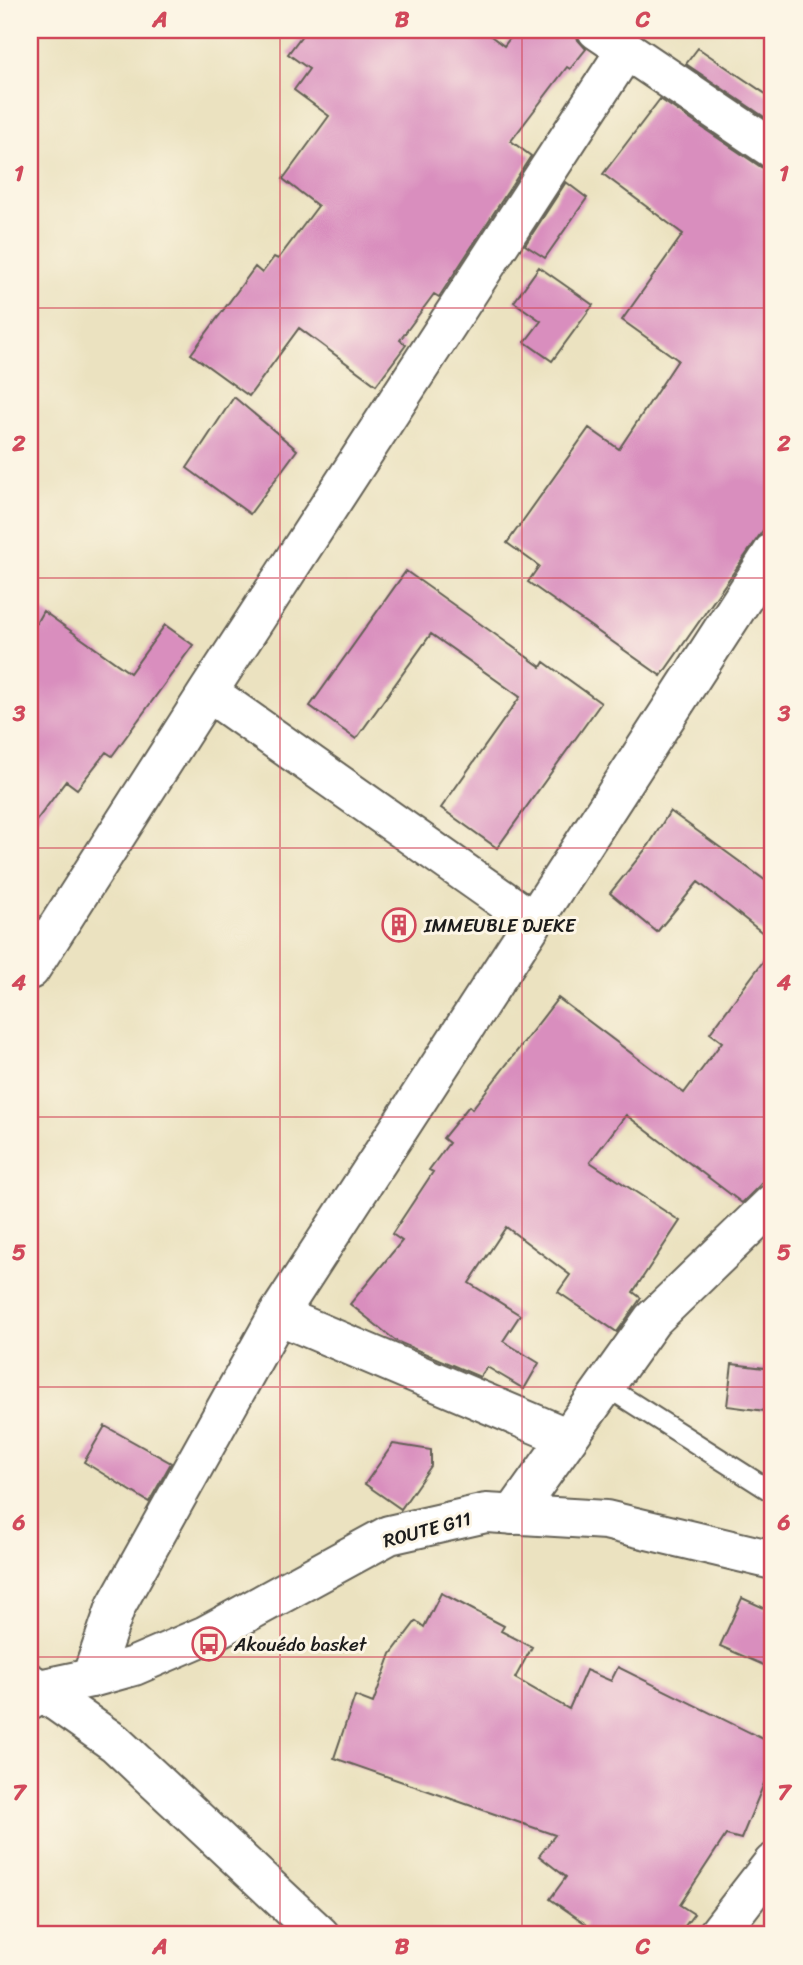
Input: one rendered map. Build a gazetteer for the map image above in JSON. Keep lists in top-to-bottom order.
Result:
{
  "streets": {
    "street": ["ROUTE G11"]
  },
  "places": {
    "building": ["IMMEUBLE DJEKE"],
    "bus stop": ["Akouédo basket"]
  },
  "grid": {
    "columns": ["A", "B", "C"],
    "rows": [
      "1",
      "2",
      "3",
      "4",
      "5",
      "6",
      "7"
    ]
  }
}
